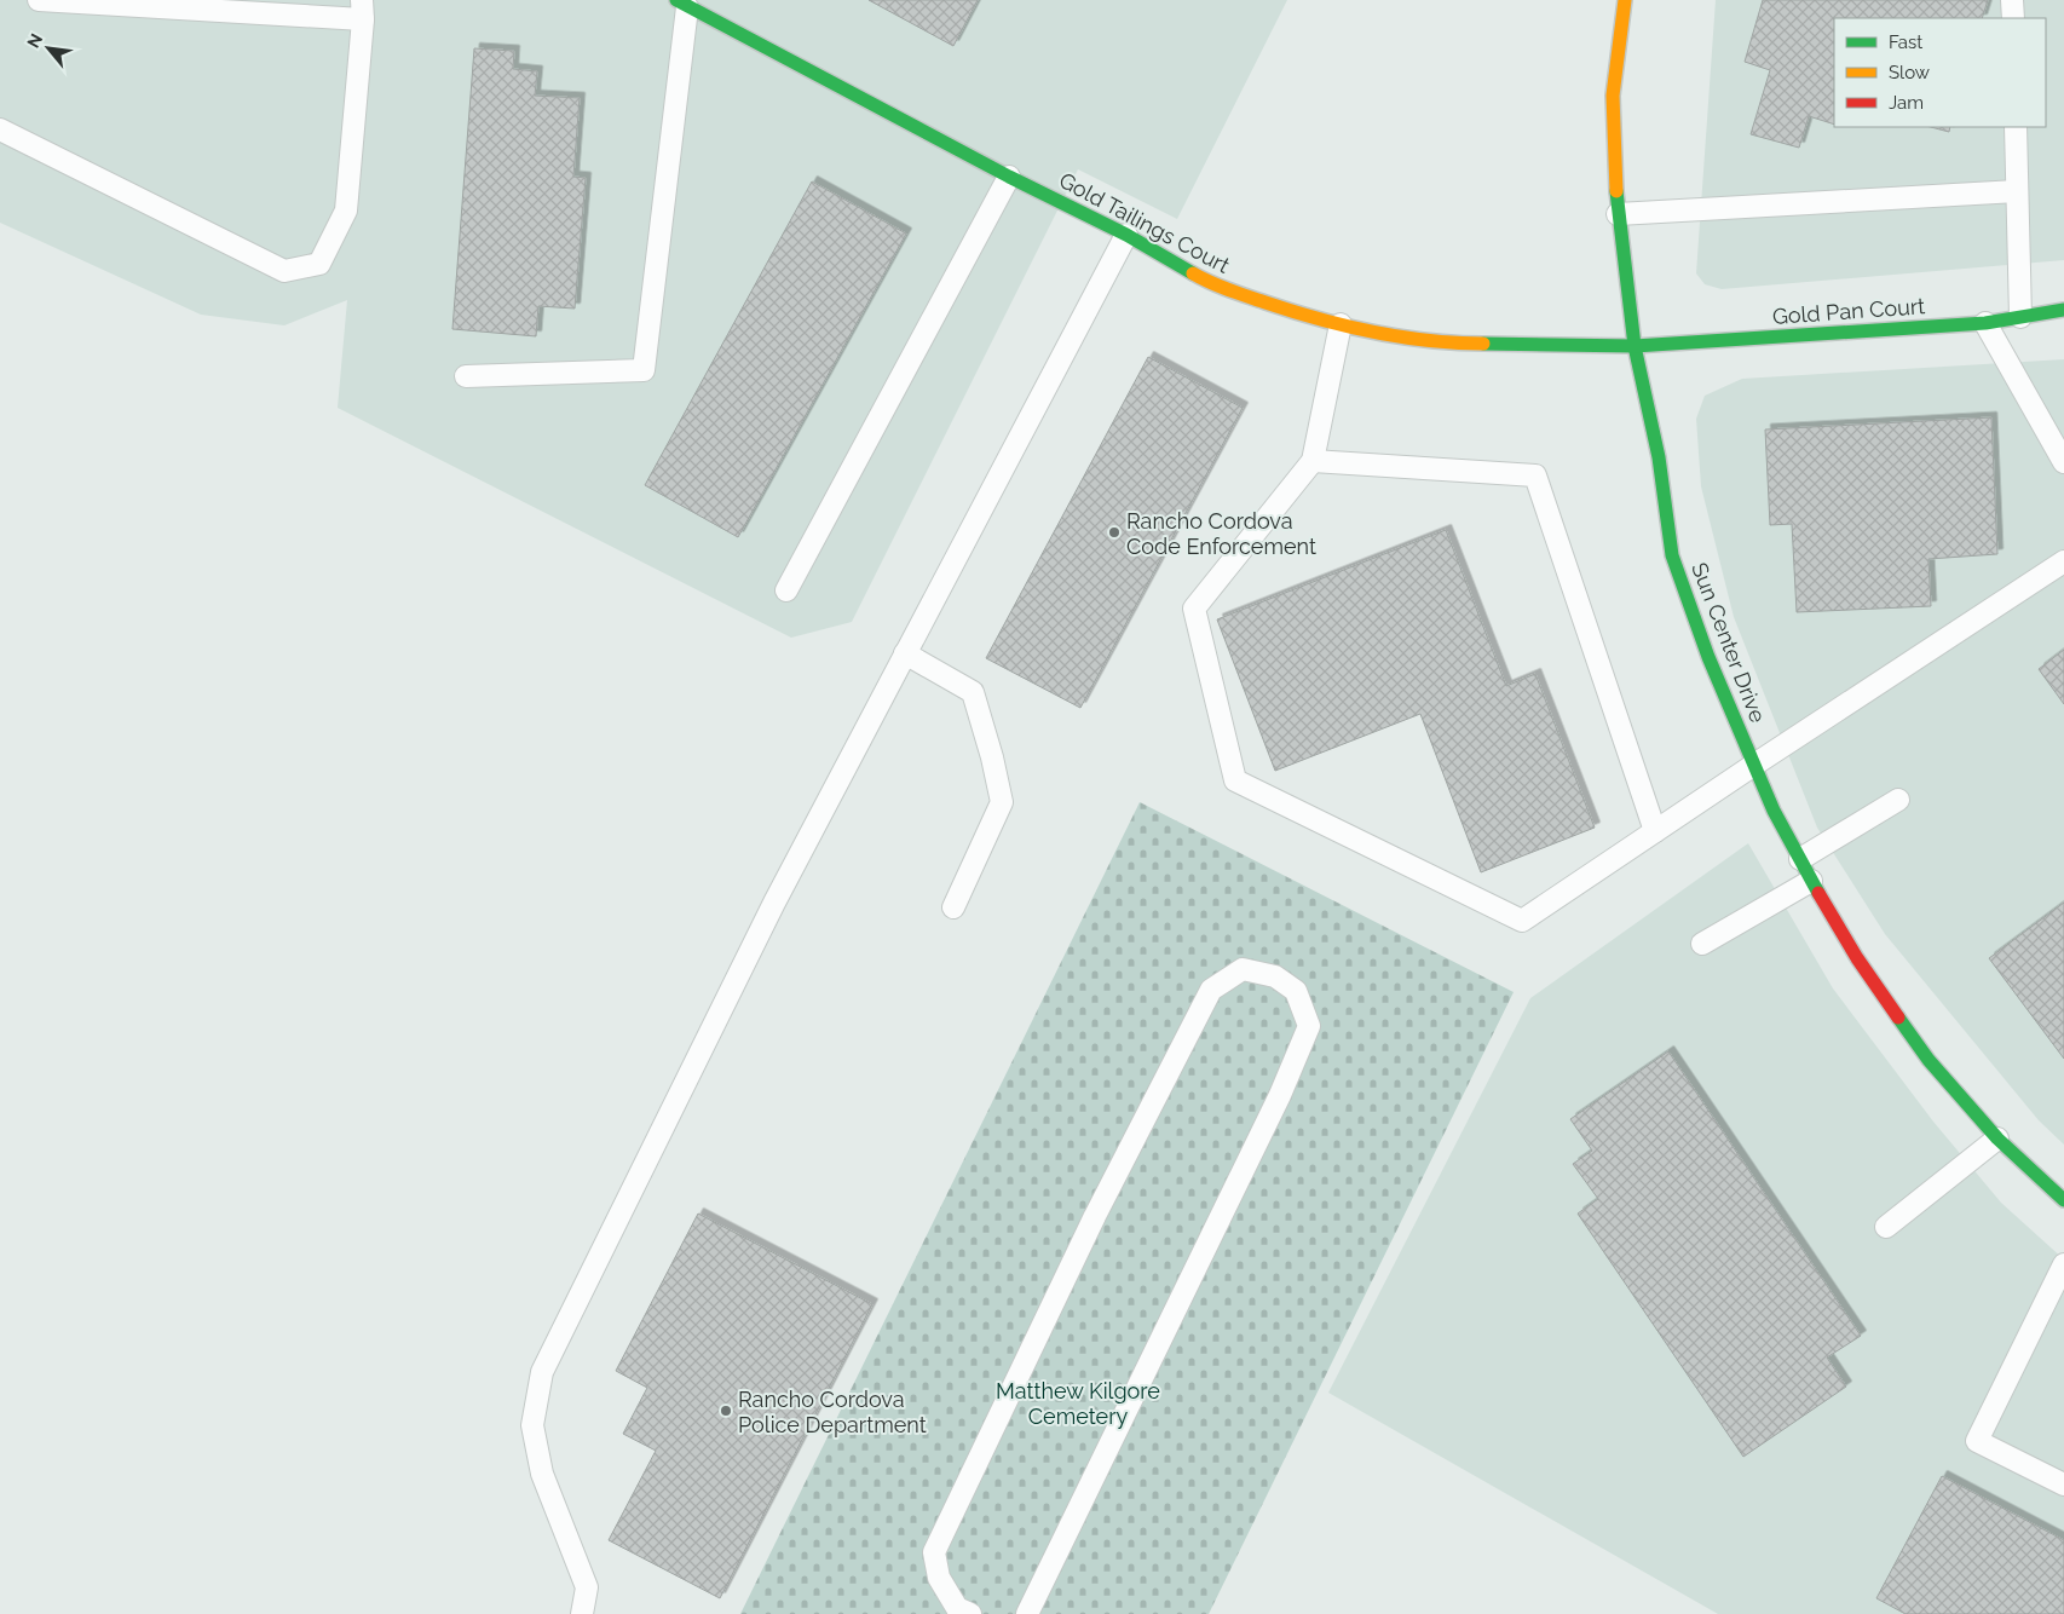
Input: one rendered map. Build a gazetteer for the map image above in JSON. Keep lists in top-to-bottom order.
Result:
{
  "streets": {
    "street": ["Gold Tailings Court", "Gold Pan Court", "Sun Center Drive"]
  },
  "crossings": [
    ["Gold Tailings Court", "Gold Pan Court"],
    ["Gold Tailings Court", "Sun Center Drive"],
    ["Gold Pan Court", "Sun Center Drive"]
  ],
  "parks": ["Matthew Kilgore Cemetery"],
  "places": ["Rancho Cordova Code Enforcement", "Rancho Cordova Police Department"],
  "legend": ["Fast", "Slow", "Jam"],
  "north": "top left"
}
